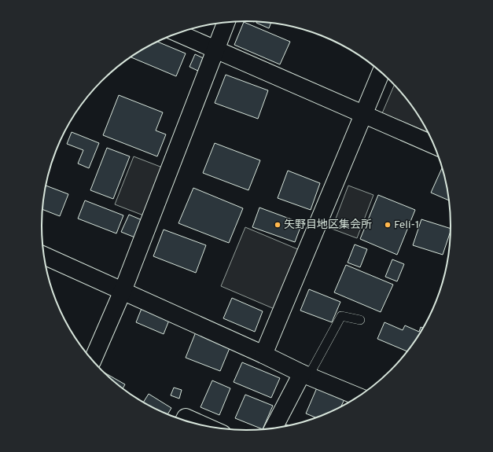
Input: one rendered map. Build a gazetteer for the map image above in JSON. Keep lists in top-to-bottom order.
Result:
{
  "places": ["矢野目地区集会所", "Feli-1"]
}
